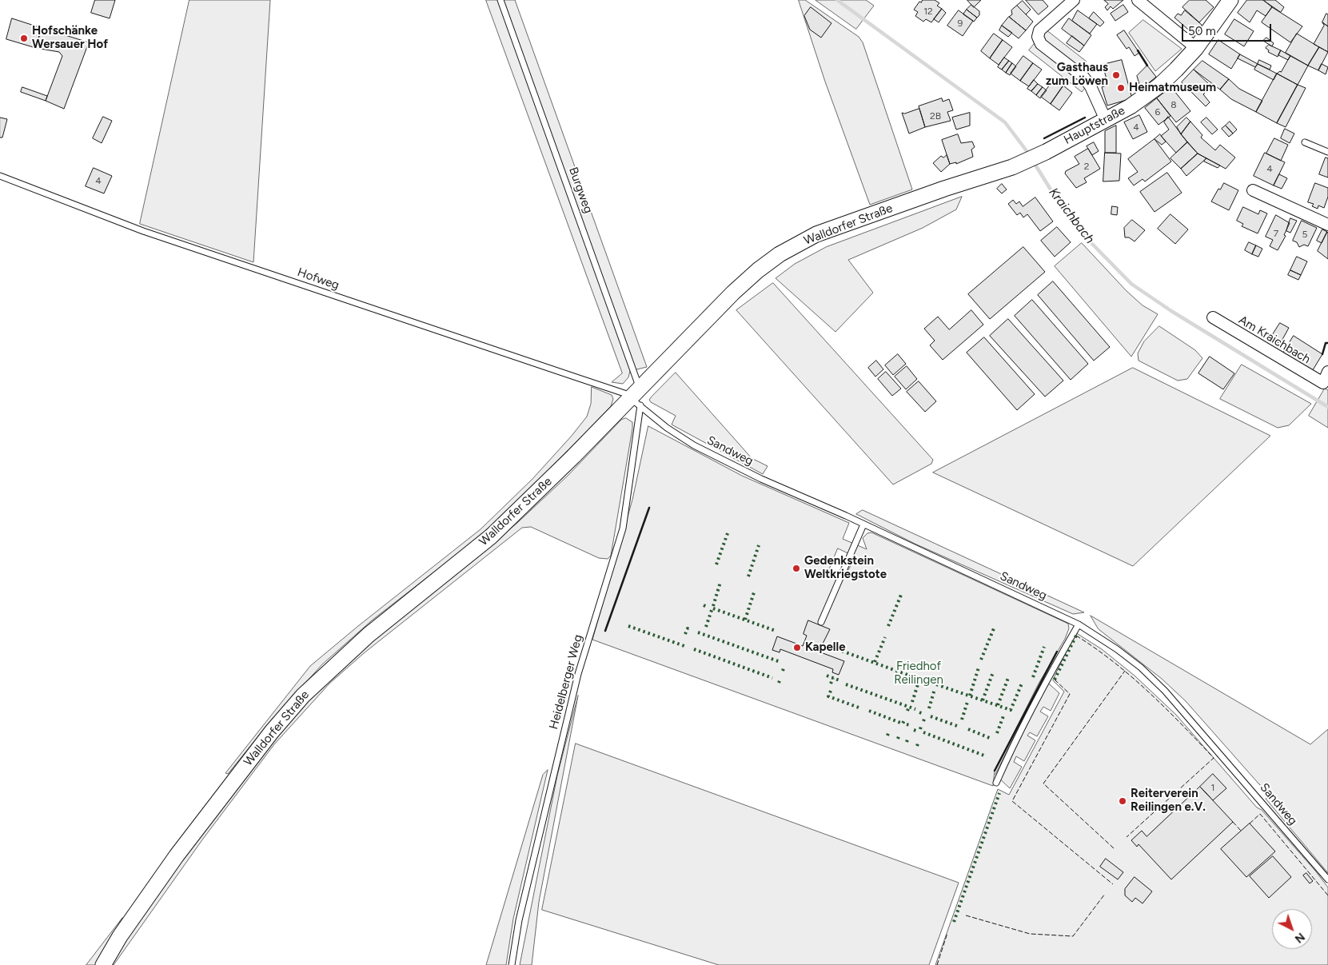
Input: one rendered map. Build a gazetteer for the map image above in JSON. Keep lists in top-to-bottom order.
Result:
{
  "streets": {
    "street": ["Hauptstraße", "Walldorfer Straße", "Am Kraichbach"],
    "lane": [
      "Burgweg",
      "Hofweg",
      "Sandweg",
      "Heidelberger Weg"
    ]
  },
  "crossings": [
    ["Hauptstraße", "Walldorfer Straße"],
    ["Burgweg", "Walldorfer Straße"],
    ["Burgweg", "Hofweg"],
    ["Burgweg", "Sandweg"],
    ["Burgweg", "Heidelberger Weg"],
    ["Walldorfer Straße", "Hofweg"],
    ["Walldorfer Straße", "Sandweg"],
    ["Walldorfer Straße", "Heidelberger Weg"],
    ["Hofweg", "Sandweg"],
    ["Hofweg", "Heidelberger Weg"],
    ["Sandweg", "Heidelberger Weg"]
  ],
  "water": ["Kraichbach"],
  "parks": ["Friedhof Reilingen"],
  "places": [
    "Hofschänke Wersauer Hof",
    "Gasthaus zum Löwen",
    "Heimatmuseum",
    "Gedenkstein Weltkriegstote",
    "Kapelle",
    "Reiterverein Reilingen e.V."
  ],
  "house_numbers": [
    "12",
    "9",
    "8",
    "6",
    "2B",
    "4",
    "2",
    "4",
    "4",
    "7",
    "5",
    "1"
  ],
  "scale_bar": "50 m",
  "north": "bottom right"
}
